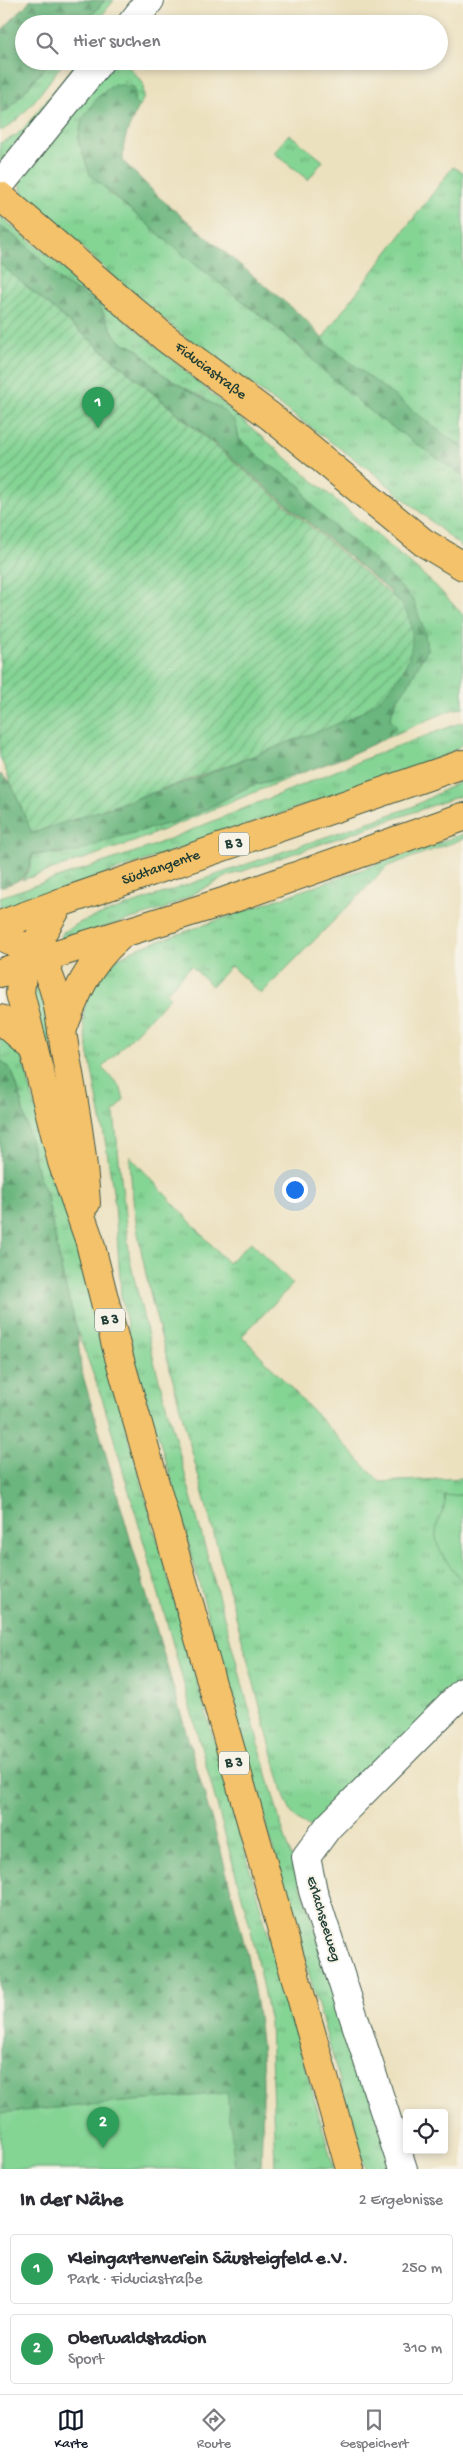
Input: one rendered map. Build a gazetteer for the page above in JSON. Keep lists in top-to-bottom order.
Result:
{
  "streets": {
    "main road": ["Fiduciastraße", "B 3", "Südtangente"],
    "street": ["Erlachseeweg"]
  },
  "crossings": [
    ["B 3", "Südtangente"]
  ],
  "page": {
    "search": "Hier suchen",
    "pins": ["1", "2"],
    "heading": ["In der Nähe", "2 Ergebnisse"],
    "list": [
      {
        "mark": "1",
        "name": "Kleingartenverein Säusteigfeld e.V.",
        "note": "Park · Fiduciastraße",
        "value": "250 m"
      },
      {
        "mark": "2",
        "name": "Oberwaldstadion",
        "note": "Sport",
        "value": "310 m"
      }
    ],
    "nav": ["Karte", "Route", "Gespeichert"]
  }
}
